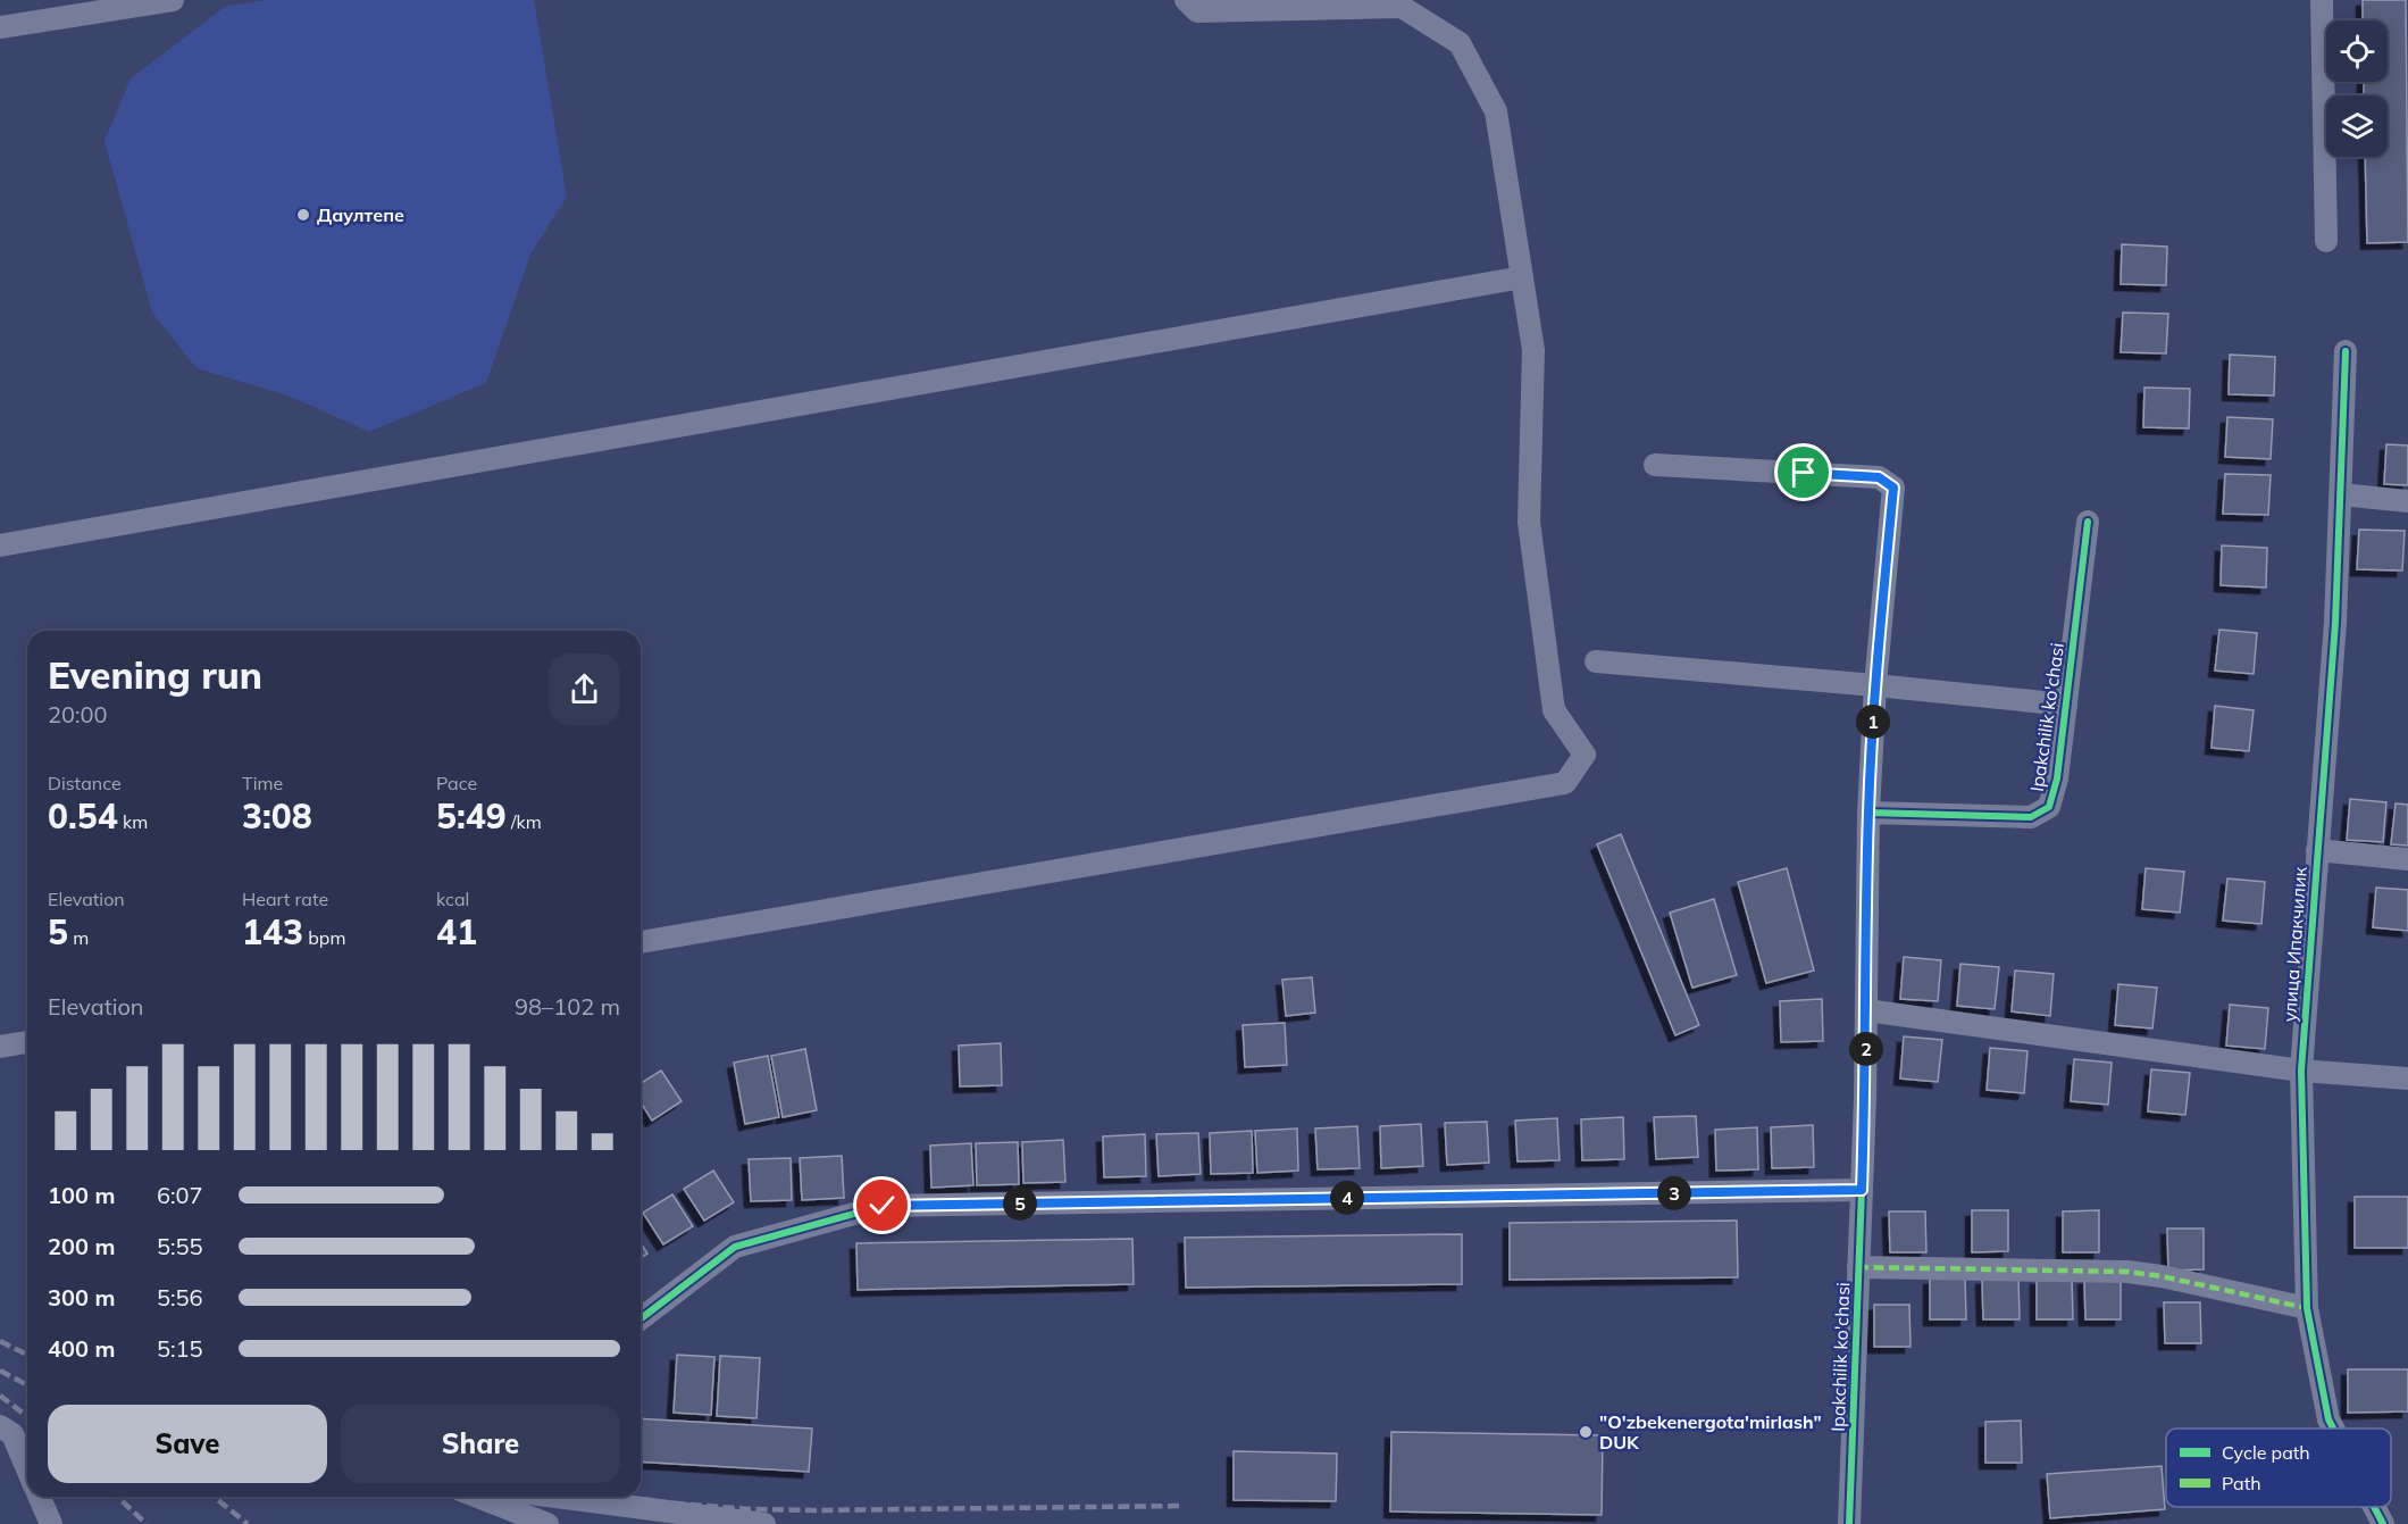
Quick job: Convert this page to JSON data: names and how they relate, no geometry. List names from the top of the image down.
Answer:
{
  "streets": {
    "street": ["Ipakchilik ko'chasi", "улица Ипакчилик"]
  },
  "crossings": [
    ["Ipakchilik ko'chasi", "улица Ипакчилик"]
  ],
  "places": ["Даултепе", "\"O'zbekenergota'mirlash\" DUK"],
  "legend": ["Cycle path", "Path"],
  "page": {
    "heading": ["Evening run", "20:00"],
    "pins": [
      "1",
      "2",
      "3",
      "4",
      "5"
    ],
    "stats": [
      ["Distance", "0.54 km"],
      ["Time", "3:08"],
      ["Pace", "5:49 /km"],
      ["Elevation", "5 m"],
      ["Heart rate", "143 bpm"],
      ["kcal", "41"]
    ],
    "chart": ["Elevation", "98–102 m"],
    "list": [
      {
        "name": "100 m",
        "note": "6:07"
      },
      {
        "name": "200 m",
        "note": "5:55"
      },
      {
        "name": "300 m",
        "note": "5:56"
      },
      {
        "name": "400 m",
        "note": "5:15"
      }
    ],
    "buttons": ["Save", "Share"]
  }
}
